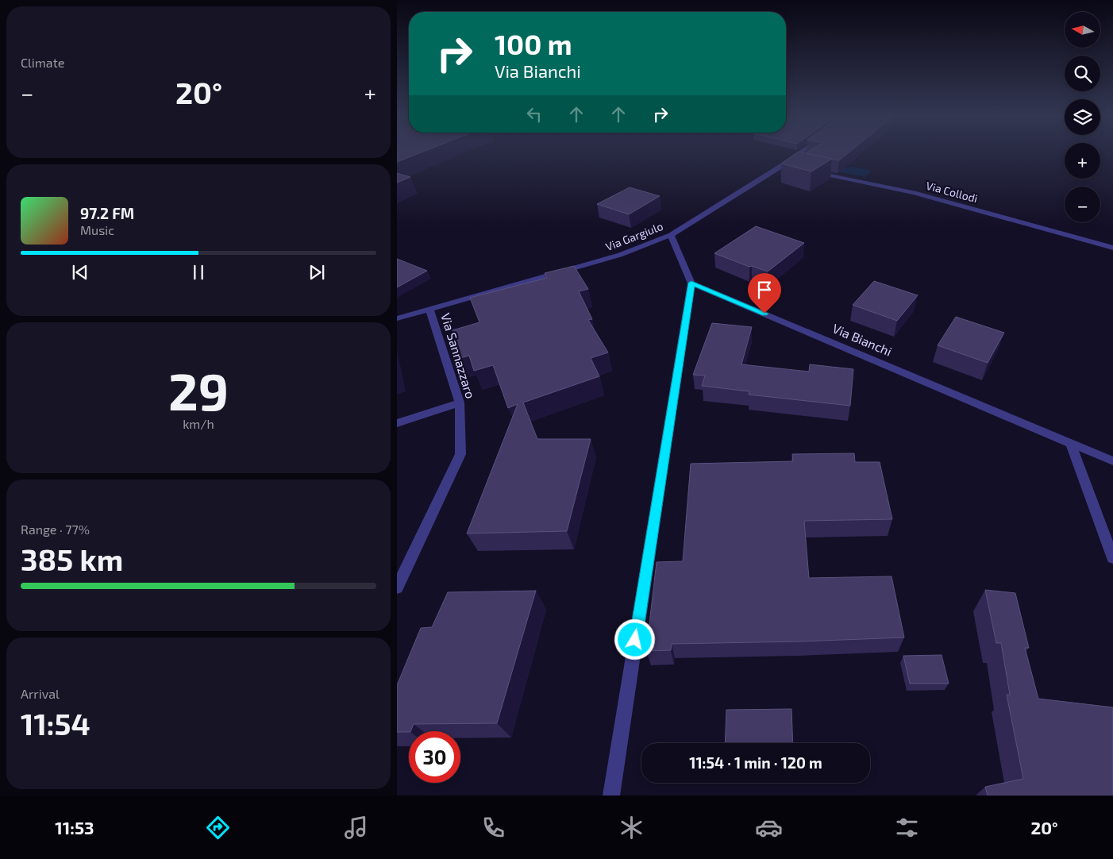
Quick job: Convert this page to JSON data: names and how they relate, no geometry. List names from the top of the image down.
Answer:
{
  "streets": {
    "street": [
      "Via Collodi",
      "Via Gargiulo",
      "Via Bianchi",
      "Via Sannazzaro"
    ]
  },
  "crossings": [
    ["Via Gargiulo", "Via Sannazzaro"]
  ],
  "north": "left",
  "page": {
    "tile": [
      "Climate",
      ["29", "km/h"],
      ["Range · 77%", "385 km"],
      ["Arrival", "11:54"]
    ],
    "map_buttons": ["+", "−"],
    "turn": ["100 m", "Via Bianchi"],
    "heat": ["−", "20°", "+"],
    "song": ["97.2 FM", "Music"],
    "limit": "30",
    "trip": "11:54 · 1 min · 120 m",
    "tabs": ["11:53", "20°"]
  }
}
